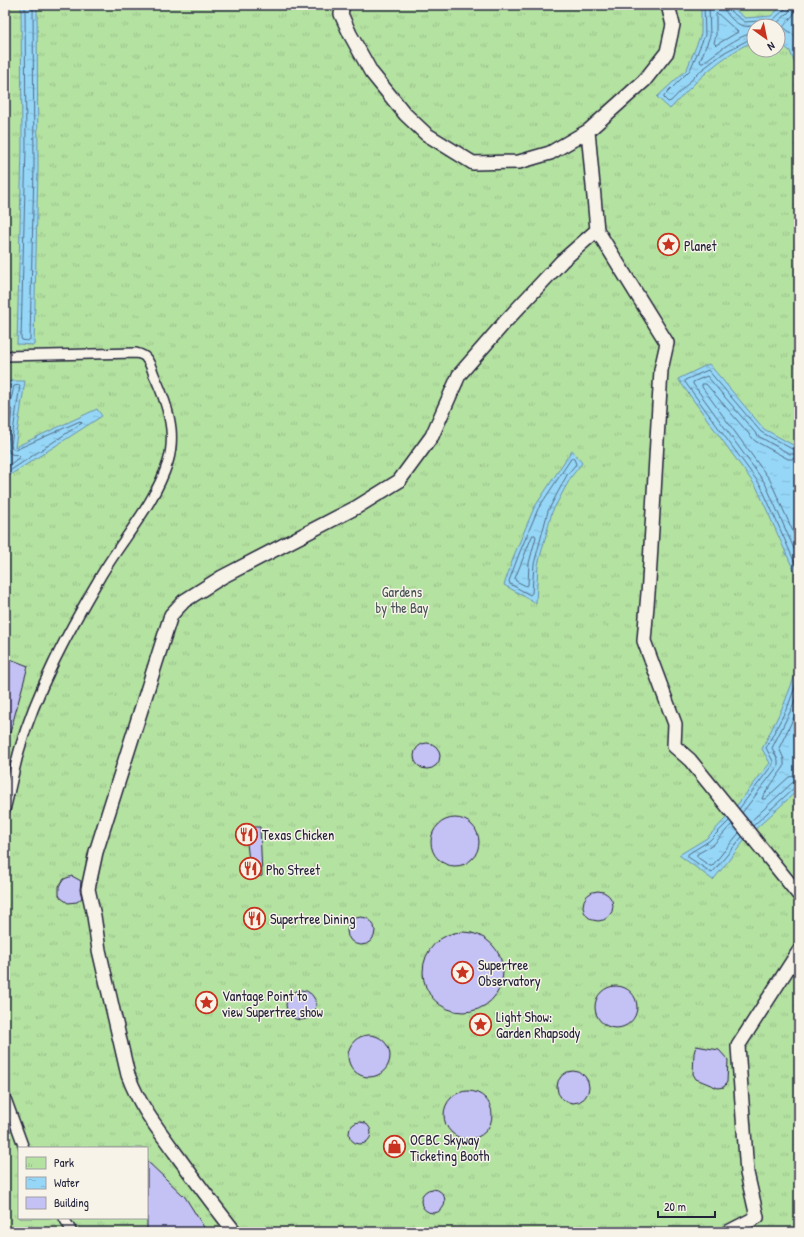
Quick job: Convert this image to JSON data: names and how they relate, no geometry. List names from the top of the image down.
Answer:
{
  "parks": ["Gardens by the Bay"],
  "places": {
    "place": [
      "Planet",
      "Supertree Observatory",
      "Vantage Point to view Supertree show",
      "Light Show: Garden Rhapsody"
    ],
    "restaurant": ["Texas Chicken", "Pho Street", "Supertree Dining"],
    "shop": ["OCBC Skyway Ticketing Booth"]
  },
  "legend": ["Park", "Water", "Building"],
  "scale_bar": "20 m",
  "north": "bottom right"
}
